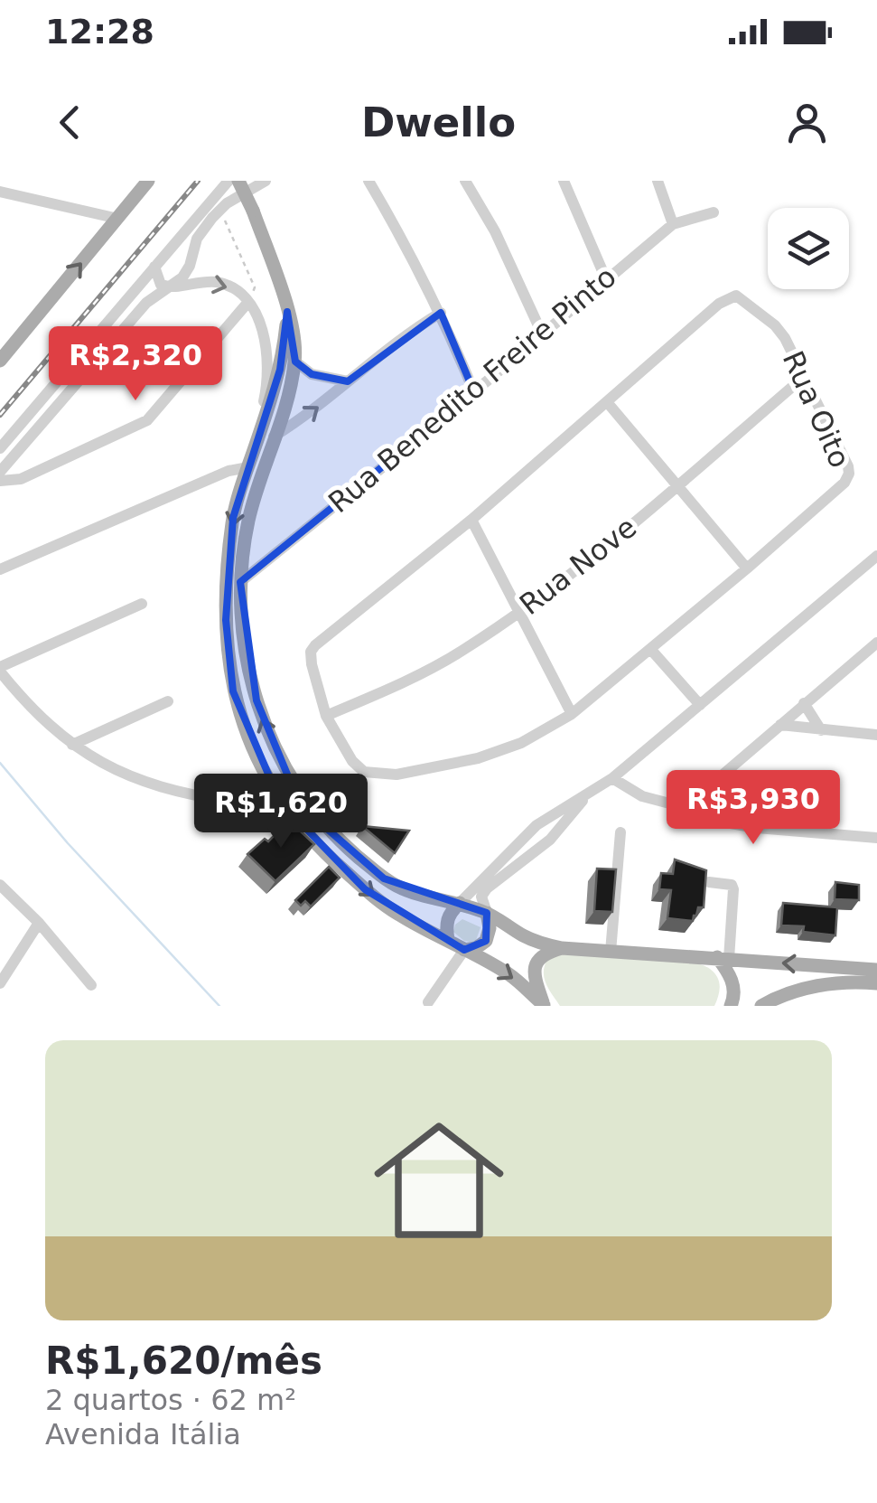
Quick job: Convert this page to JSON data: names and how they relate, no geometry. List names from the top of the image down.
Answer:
{
  "streets": {
    "street": ["Rua Benedito Freire Pinto", "Rua Oito", "Rua Nove"]
  },
  "crossings": [
    ["Rua Oito", "Rua Nove"]
  ],
  "page": {
    "status": "12:28",
    "header": "Dwello",
    "price": ["R$2,320", "R$3,930", "R$1,620"],
    "list": [
      {
        "name": "R$1,620/mês",
        "note": "2 quartos · 62 m² · Avenida Itália"
      }
    ]
  }
}
